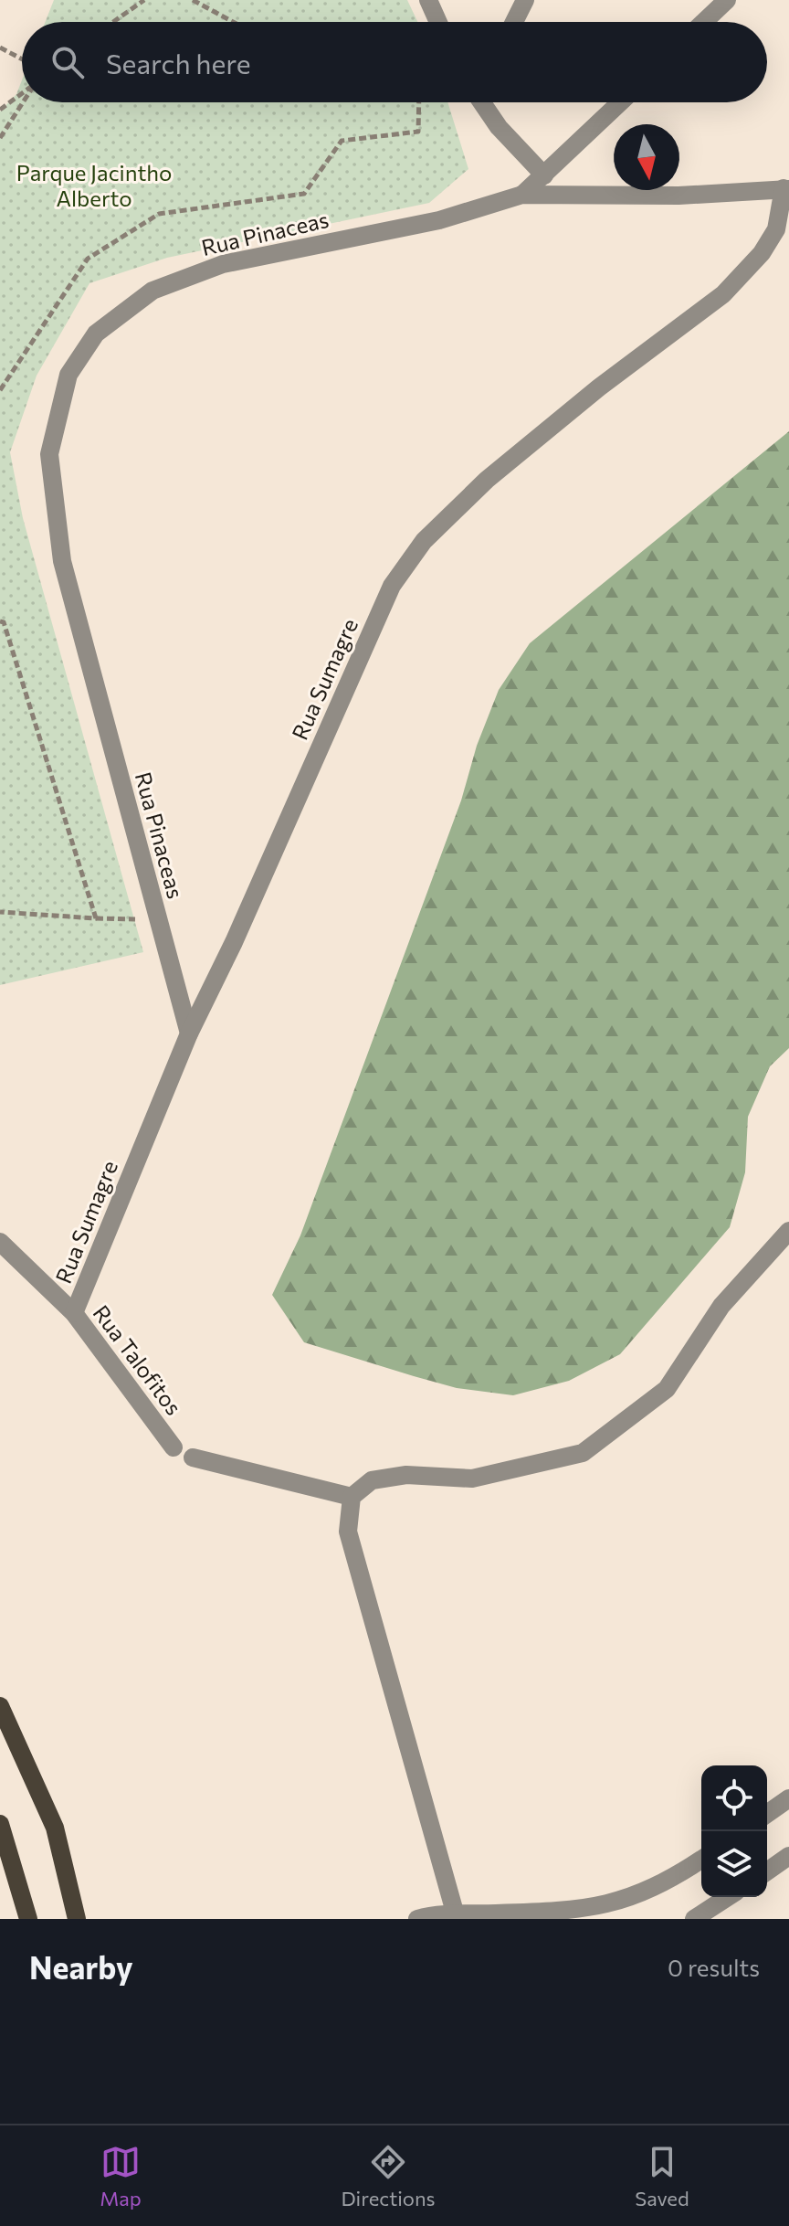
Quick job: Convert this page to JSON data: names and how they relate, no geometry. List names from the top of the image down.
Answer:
{
  "streets": {
    "street": ["Rua Pinaceas", "Rua Sumagre", "Rua Talofitos"]
  },
  "crossings": [
    ["Rua Pinaceas", "Rua Sumagre"],
    ["Rua Sumagre", "Rua Talofitos"]
  ],
  "parks": ["Parque Jacintho Alberto"],
  "north": "bottom",
  "page": {
    "search": "Search here",
    "heading": ["Nearby", "0 results"],
    "nav": ["Map", "Directions", "Saved"]
  }
}
